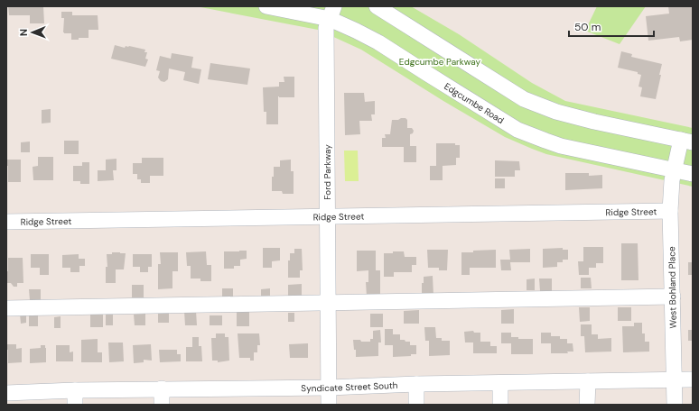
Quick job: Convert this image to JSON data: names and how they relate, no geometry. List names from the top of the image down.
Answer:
{
  "streets": {
    "street": [
      "Edgcumbe Road",
      "Ford Parkway",
      "Ridge Street",
      "West Bohland Place",
      "Syndicate Street South"
    ]
  },
  "crossings": [
    ["Edgcumbe Road", "Ford Parkway"],
    ["Edgcumbe Road", "West Bohland Place"],
    ["Ford Parkway", "Ridge Street"],
    ["Ford Parkway", "Syndicate Street South"],
    ["Ridge Street", "West Bohland Place"],
    ["West Bohland Place", "Syndicate Street South"]
  ],
  "parks": ["Edgcumbe Parkway"],
  "scale_bar": "50 m",
  "north": "left"
}
